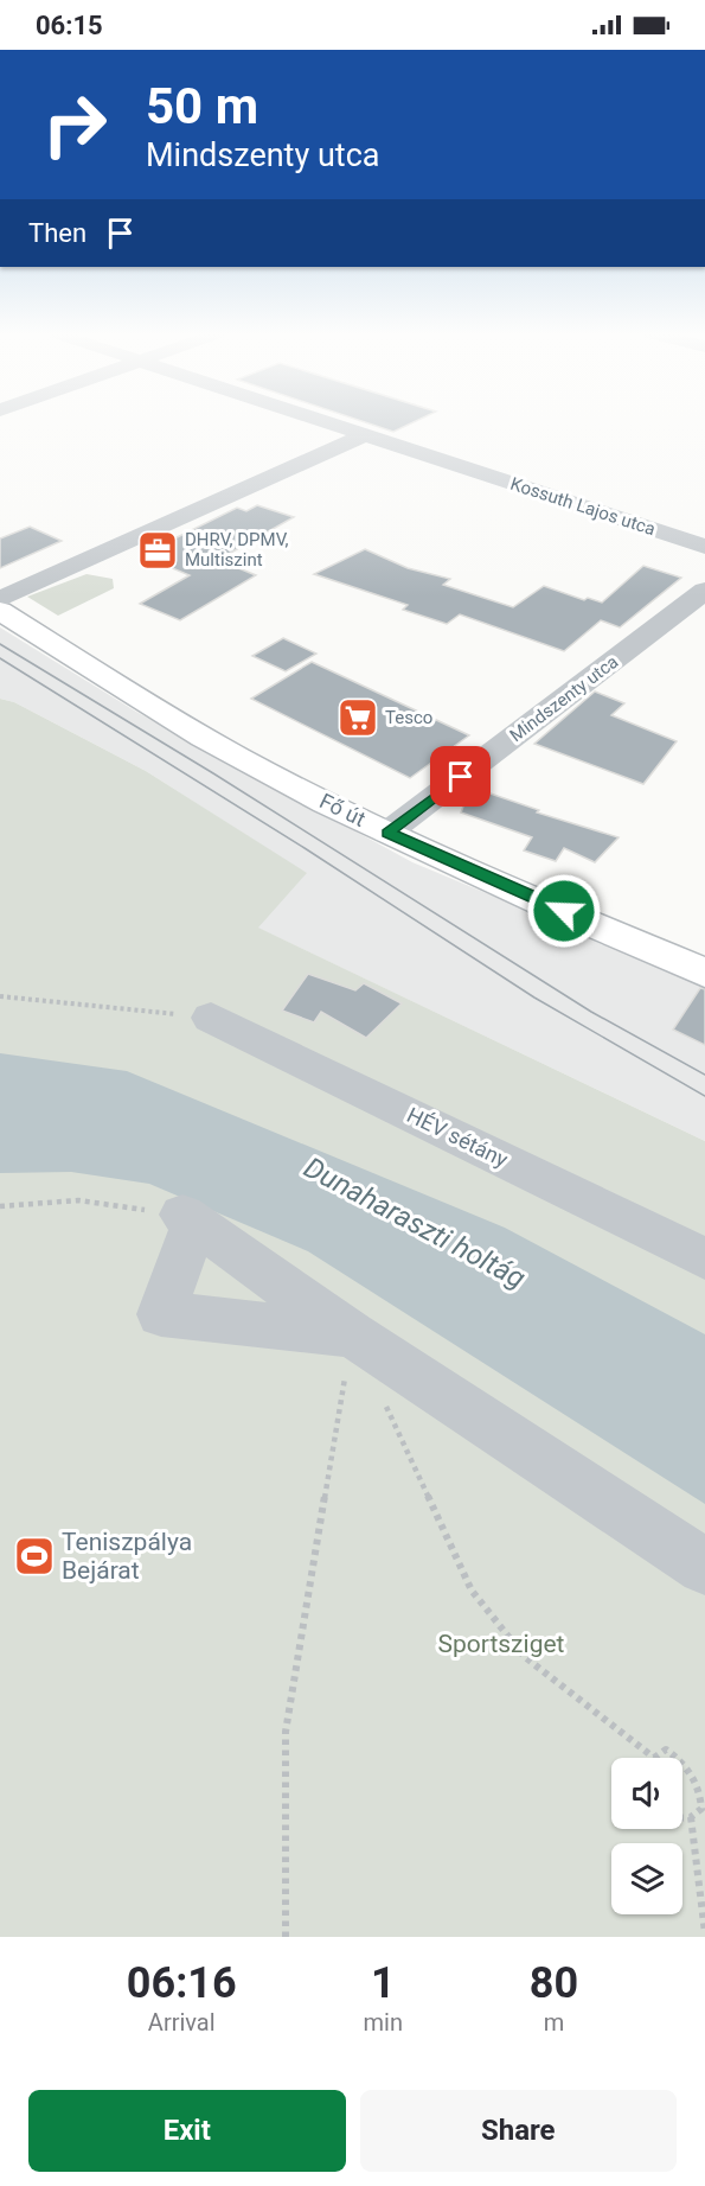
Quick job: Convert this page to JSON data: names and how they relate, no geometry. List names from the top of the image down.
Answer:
{
  "streets": {
    "main road": ["Fő út"],
    "street": ["Kossuth Lajos utca", "Mindszenty utca", "HÉV sétány"]
  },
  "crossings": [
    ["Mindszenty utca", "Fő út"]
  ],
  "water": ["Dunaharaszti holtág"],
  "parks": ["Sportsziget"],
  "places": {
    "office": ["DHRV, DPMV, Multiszint"],
    "supermarket": ["Tesco"],
    "sports": ["Teniszpálya Bejárat"]
  },
  "page": {
    "status": "06:15",
    "turn": ["50 m", "Mindszenty utca"],
    "then": "Then",
    "eta": [
      "06:16",
      "Arrival",
      "1",
      "min",
      "80",
      "m"
    ],
    "buttons": ["Exit", "Share"]
  }
}
